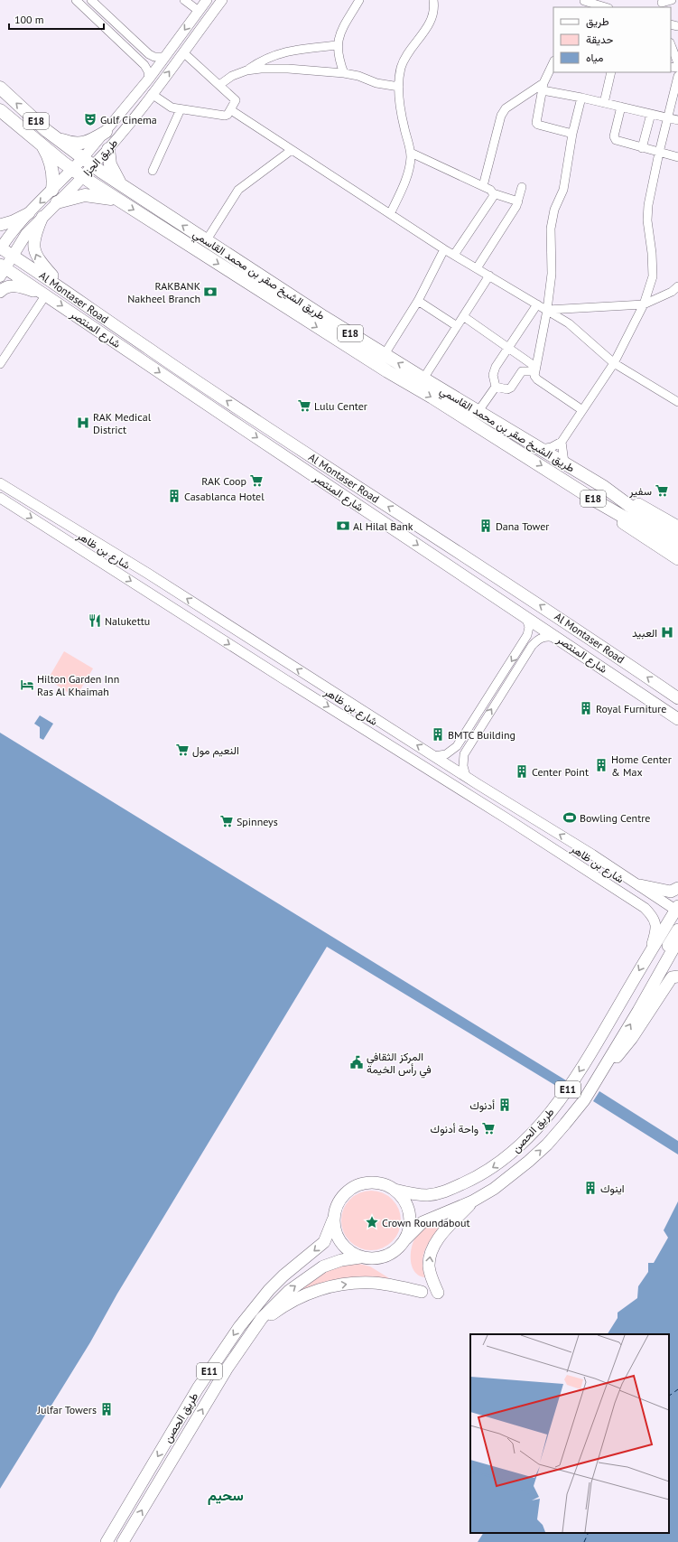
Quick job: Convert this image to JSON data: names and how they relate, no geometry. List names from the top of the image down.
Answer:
{
  "streets": {
    "highway": ["E18", "طريق الشيخ صقر بن محمد القاسمي"],
    "main road": [
      "طريق الجزا",
      "Al Montaser Road",
      "شارع المنتصر",
      "E11",
      "طريق الحصن"
    ],
    "street": ["شارع بن ظاهر"]
  },
  "crossings": [
    ["طريق الجزا", "طريق الشيخ صقر بن محمد القاسمي"],
    ["طريق الجزا", "Al Montaser Road"],
    ["طريق الجزا", "شارع المنتصر"],
    ["شارع بن ظاهر", "طريق الحصن"]
  ],
  "one_way": ["Al Montaser Road", "شارع المنتصر"],
  "districts": ["سحيم"],
  "places": {
    "theatre": ["Gulf Cinema"],
    "bank": ["RAKBANK Nakheel Branch", "Al Hilal Bank"],
    "supermarket": [
      "Lulu Center",
      "RAK Coop",
      "سفير",
      "النعيم مول",
      "Spinneys",
      "واحة أدنوك"
    ],
    "hospital": ["RAK Medical District", "العبيد"],
    "building": [
      "Casablanca Hotel",
      "Dana Tower",
      "Royal Furniture",
      "BMTC Building",
      "Home Center & Max",
      "Center Point",
      "أدنوك",
      "اينوك",
      "Julfar Towers"
    ],
    "restaurant": ["Nalukettu"],
    "hotel": ["Hilton Garden Inn Ras Al Khaimah"],
    "sports": ["Bowling Centre"],
    "public building": ["المركز الثقافي في رأس الخيمة"],
    "place": ["Crown Roundabout"]
  },
  "legend": ["طريق", "حديقة", "مياه"],
  "scale_bar": "100 m"
}
